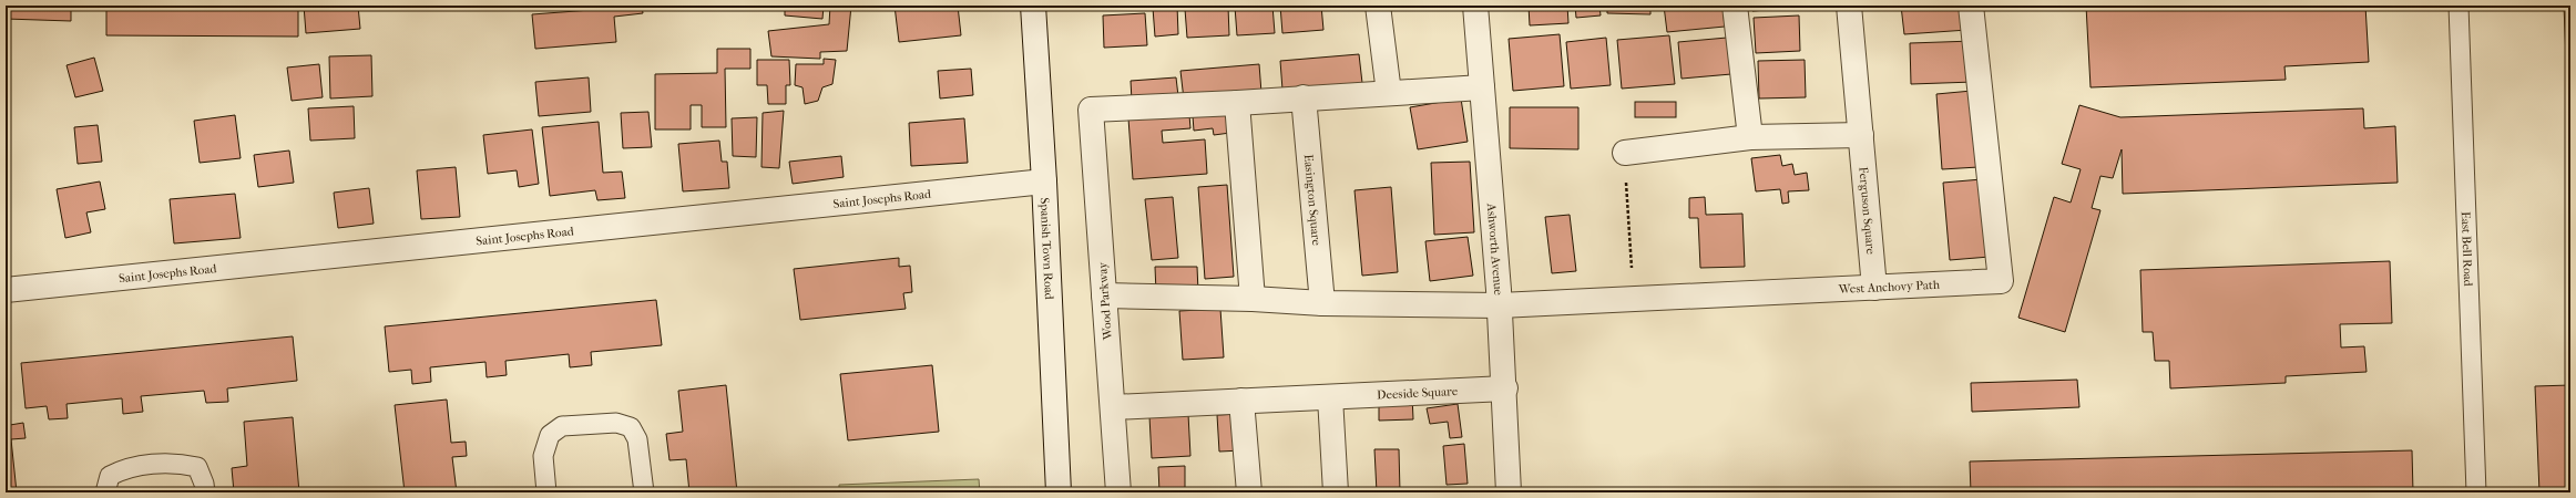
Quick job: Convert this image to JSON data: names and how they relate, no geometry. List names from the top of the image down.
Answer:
{
  "streets": {
    "street": [
      "Saint Josephs Road",
      "Easington Square",
      "Ferguson Square",
      "Spanish Town Road",
      "Ashworth Avenue",
      "West Anchovy Path",
      "Wood Parkway",
      "Deeside Square"
    ],
    "lane": ["East Bell Road"]
  },
  "crossings": [
    ["Saint Josephs Road", "Spanish Town Road"],
    ["Ferguson Square", "West Anchovy Path"],
    ["Ashworth Avenue", "West Anchovy Path"],
    ["Ashworth Avenue", "Deeside Square"],
    ["Wood Parkway", "Deeside Square"]
  ]
}
